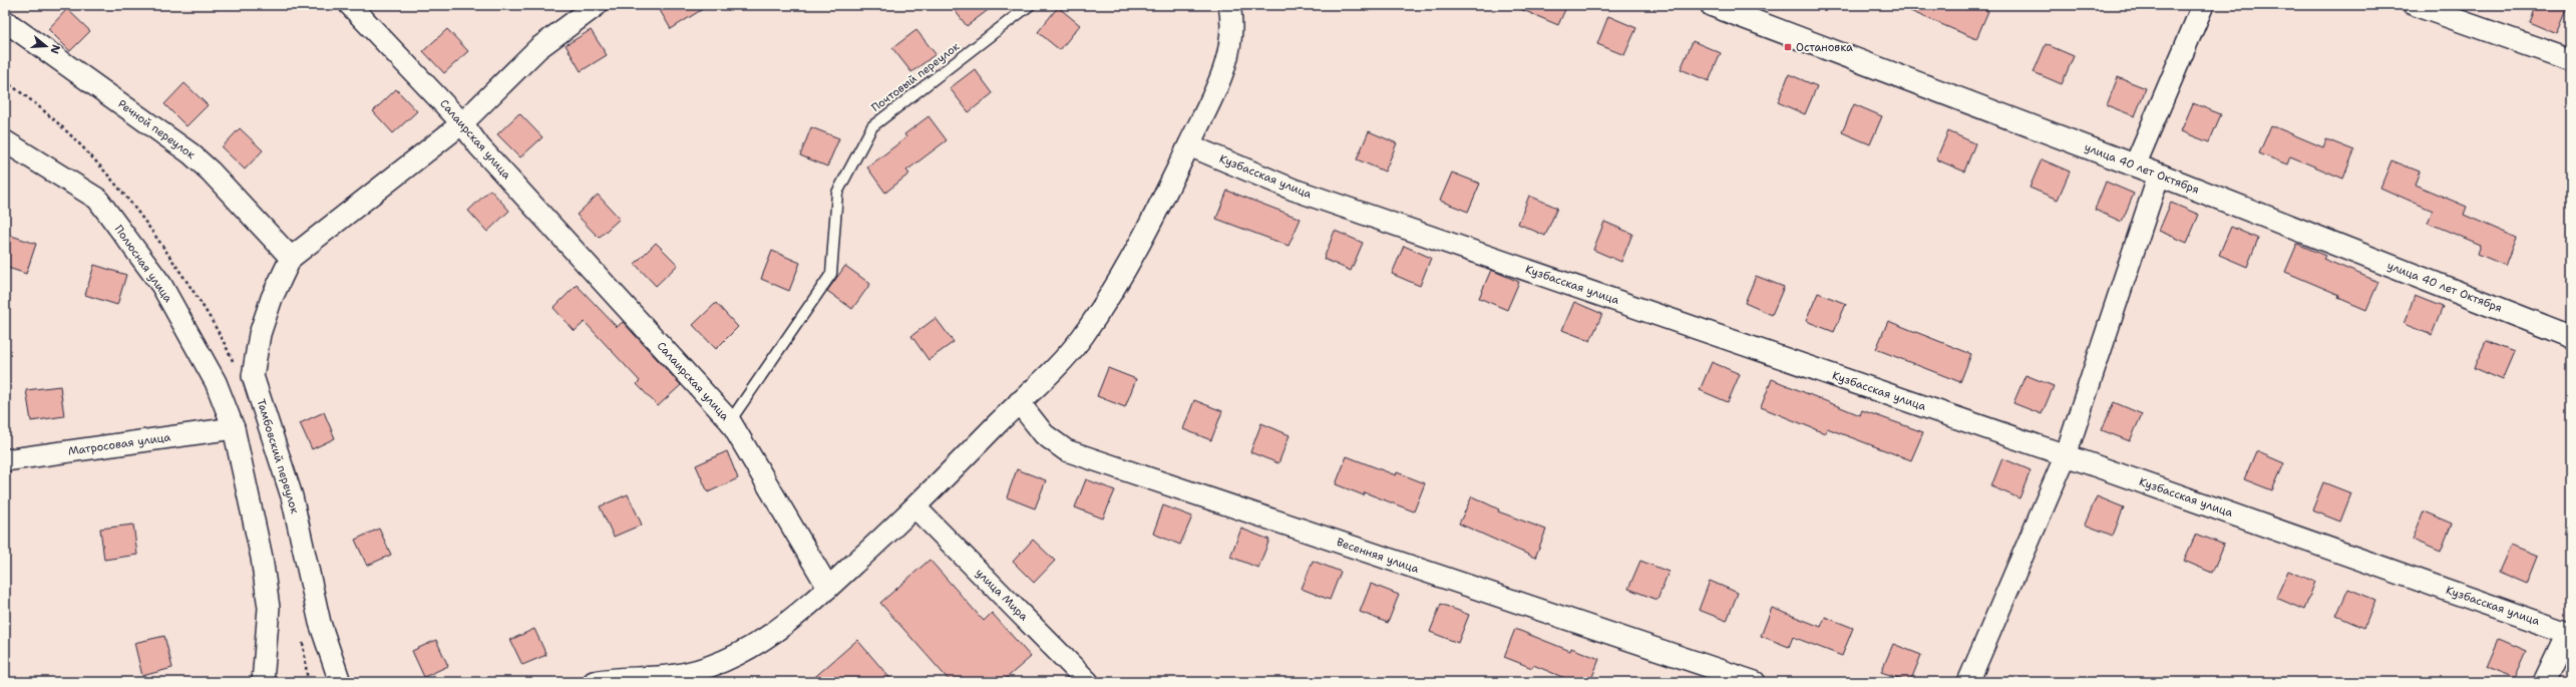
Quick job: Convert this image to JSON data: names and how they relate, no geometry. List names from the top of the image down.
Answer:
{
  "streets": {
    "street": [
      "Речной переулок",
      "Салаирская улица",
      "улица 40 лет Октября",
      "Кузбасская улица",
      "Полюсная улица",
      "Матросовая улица",
      "Тамбовский переулок",
      "Весенняя улица",
      "улица Мира"
    ],
    "lane": ["Почтовый переулок"]
  },
  "crossings": [
    ["Почтовый переулок", "Салаирская улица"],
    ["Речной переулок", "Тамбовский переулок"],
    ["Полюсная улица", "Матросовая улица"]
  ],
  "places": {
    "transit": ["Остановка"]
  },
  "north": "right"
}
